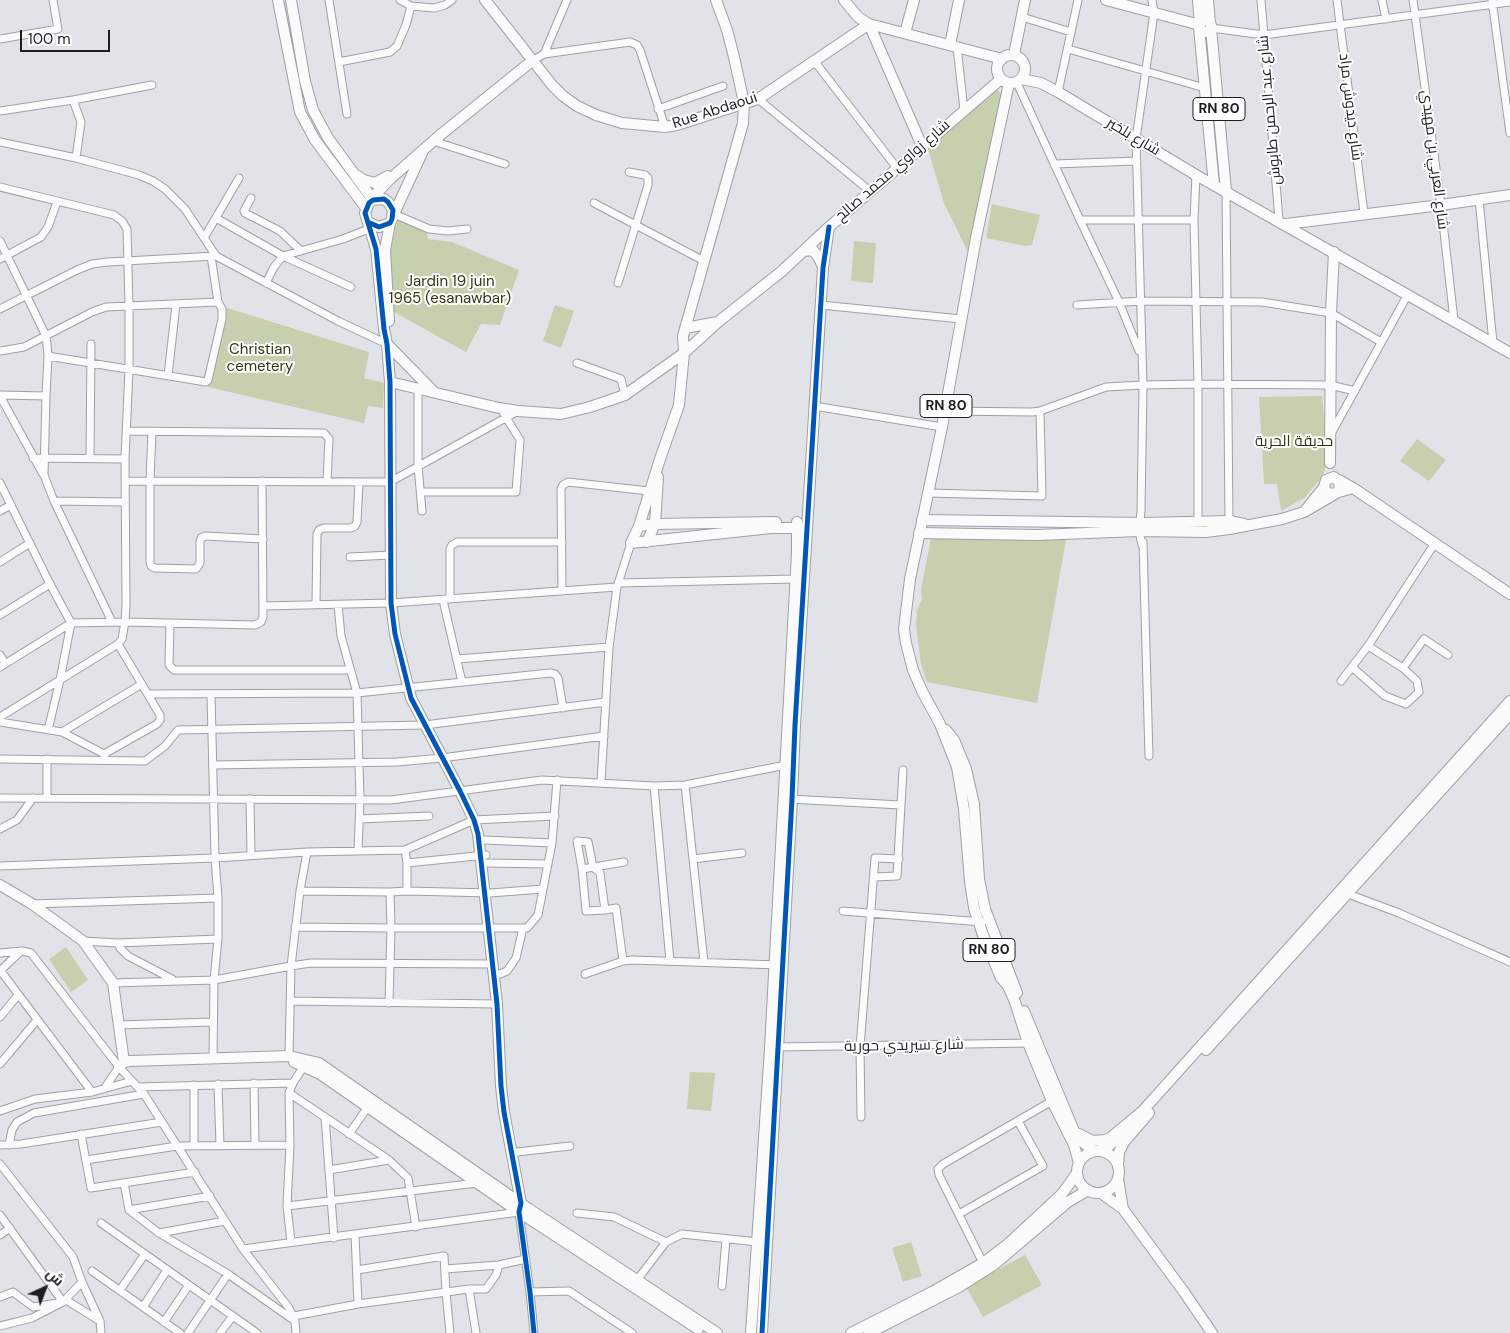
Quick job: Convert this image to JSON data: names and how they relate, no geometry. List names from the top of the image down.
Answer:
{
  "streets": {
    "street": [
      "شارع ديدوش مراد",
      "RN 80",
      "شارع عبد الرحمن طابوش",
      "Rue Abdaoui",
      "شارع بلخير",
      "شارع العربي بن مهيدي",
      "شارع زواوي محمد صالح",
      "شارع سيريدي حورية"
    ]
  },
  "crossings": [
    ["RN 80", "شارع بلخير"],
    ["RN 80", "شارع زواوي محمد صالح"],
    ["RN 80", "شارع سيريدي حورية"],
    ["شارع عبد الرحمن طابوش", "شارع بلخير"],
    ["شارع بلخير", "شارع العربي بن مهيدي"],
    ["شارع بلخير", "شارع زواوي محمد صالح"]
  ],
  "parks": ["Jardin 19 juin 1965 (esanawbar)", "Christian cemetery", "حديقة الحرية"],
  "scale_bar": "100 m",
  "north": "top right"
}
